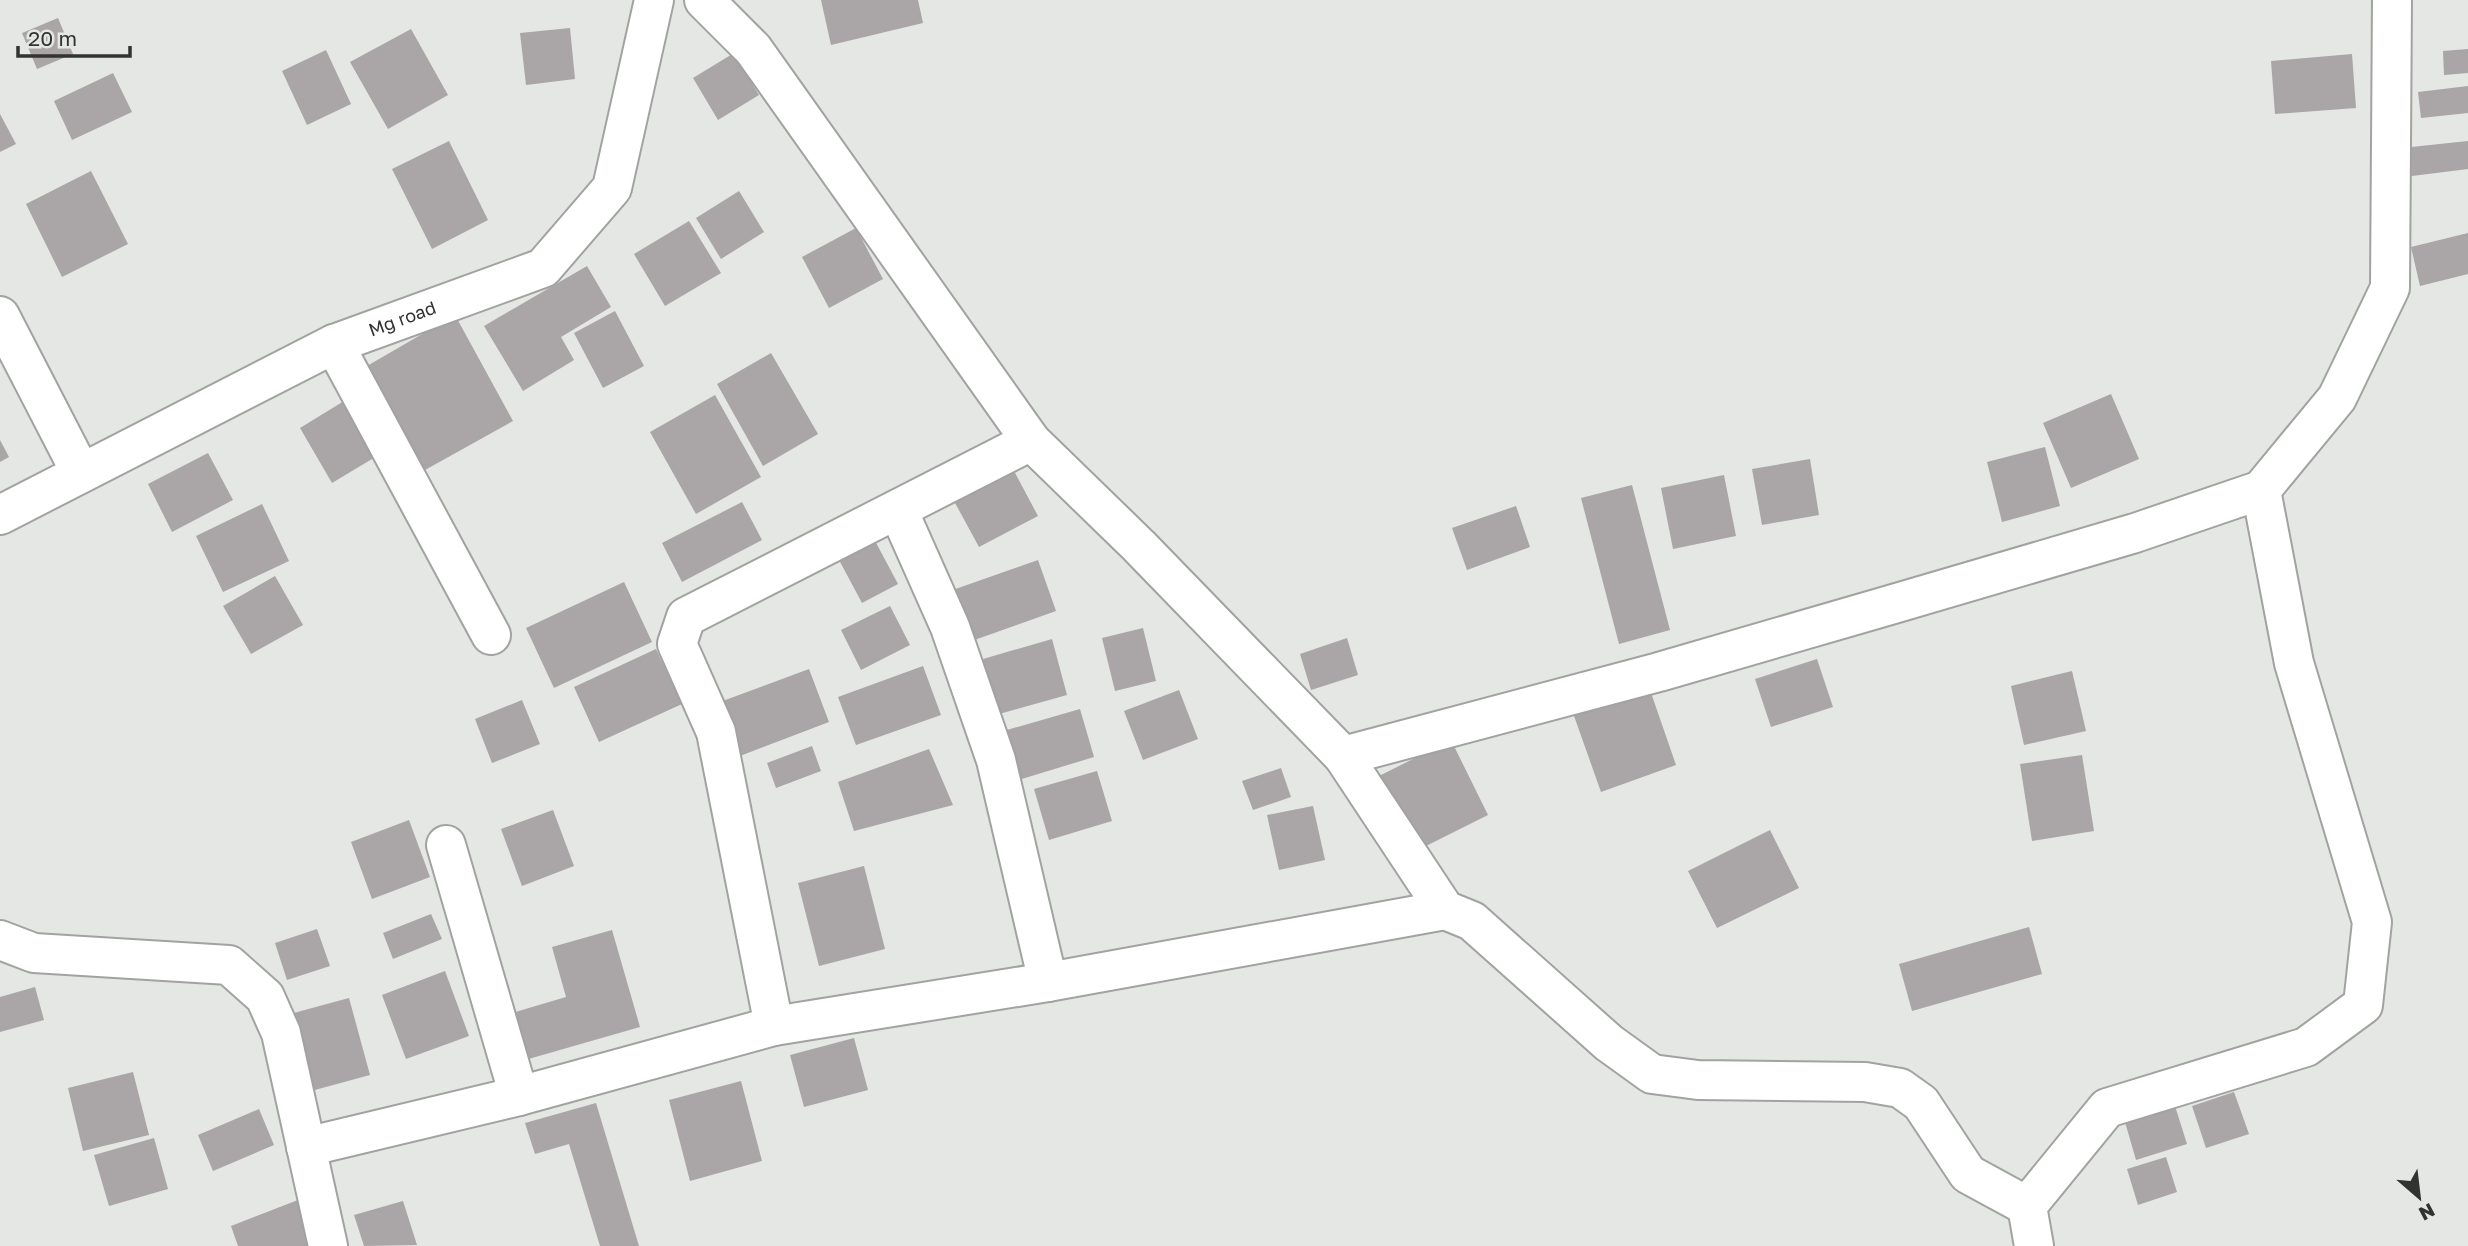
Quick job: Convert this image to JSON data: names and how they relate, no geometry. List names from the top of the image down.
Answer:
{
  "streets": {
    "street": ["Mg road"]
  },
  "scale_bar": "20 m",
  "north": "bottom right"
}
